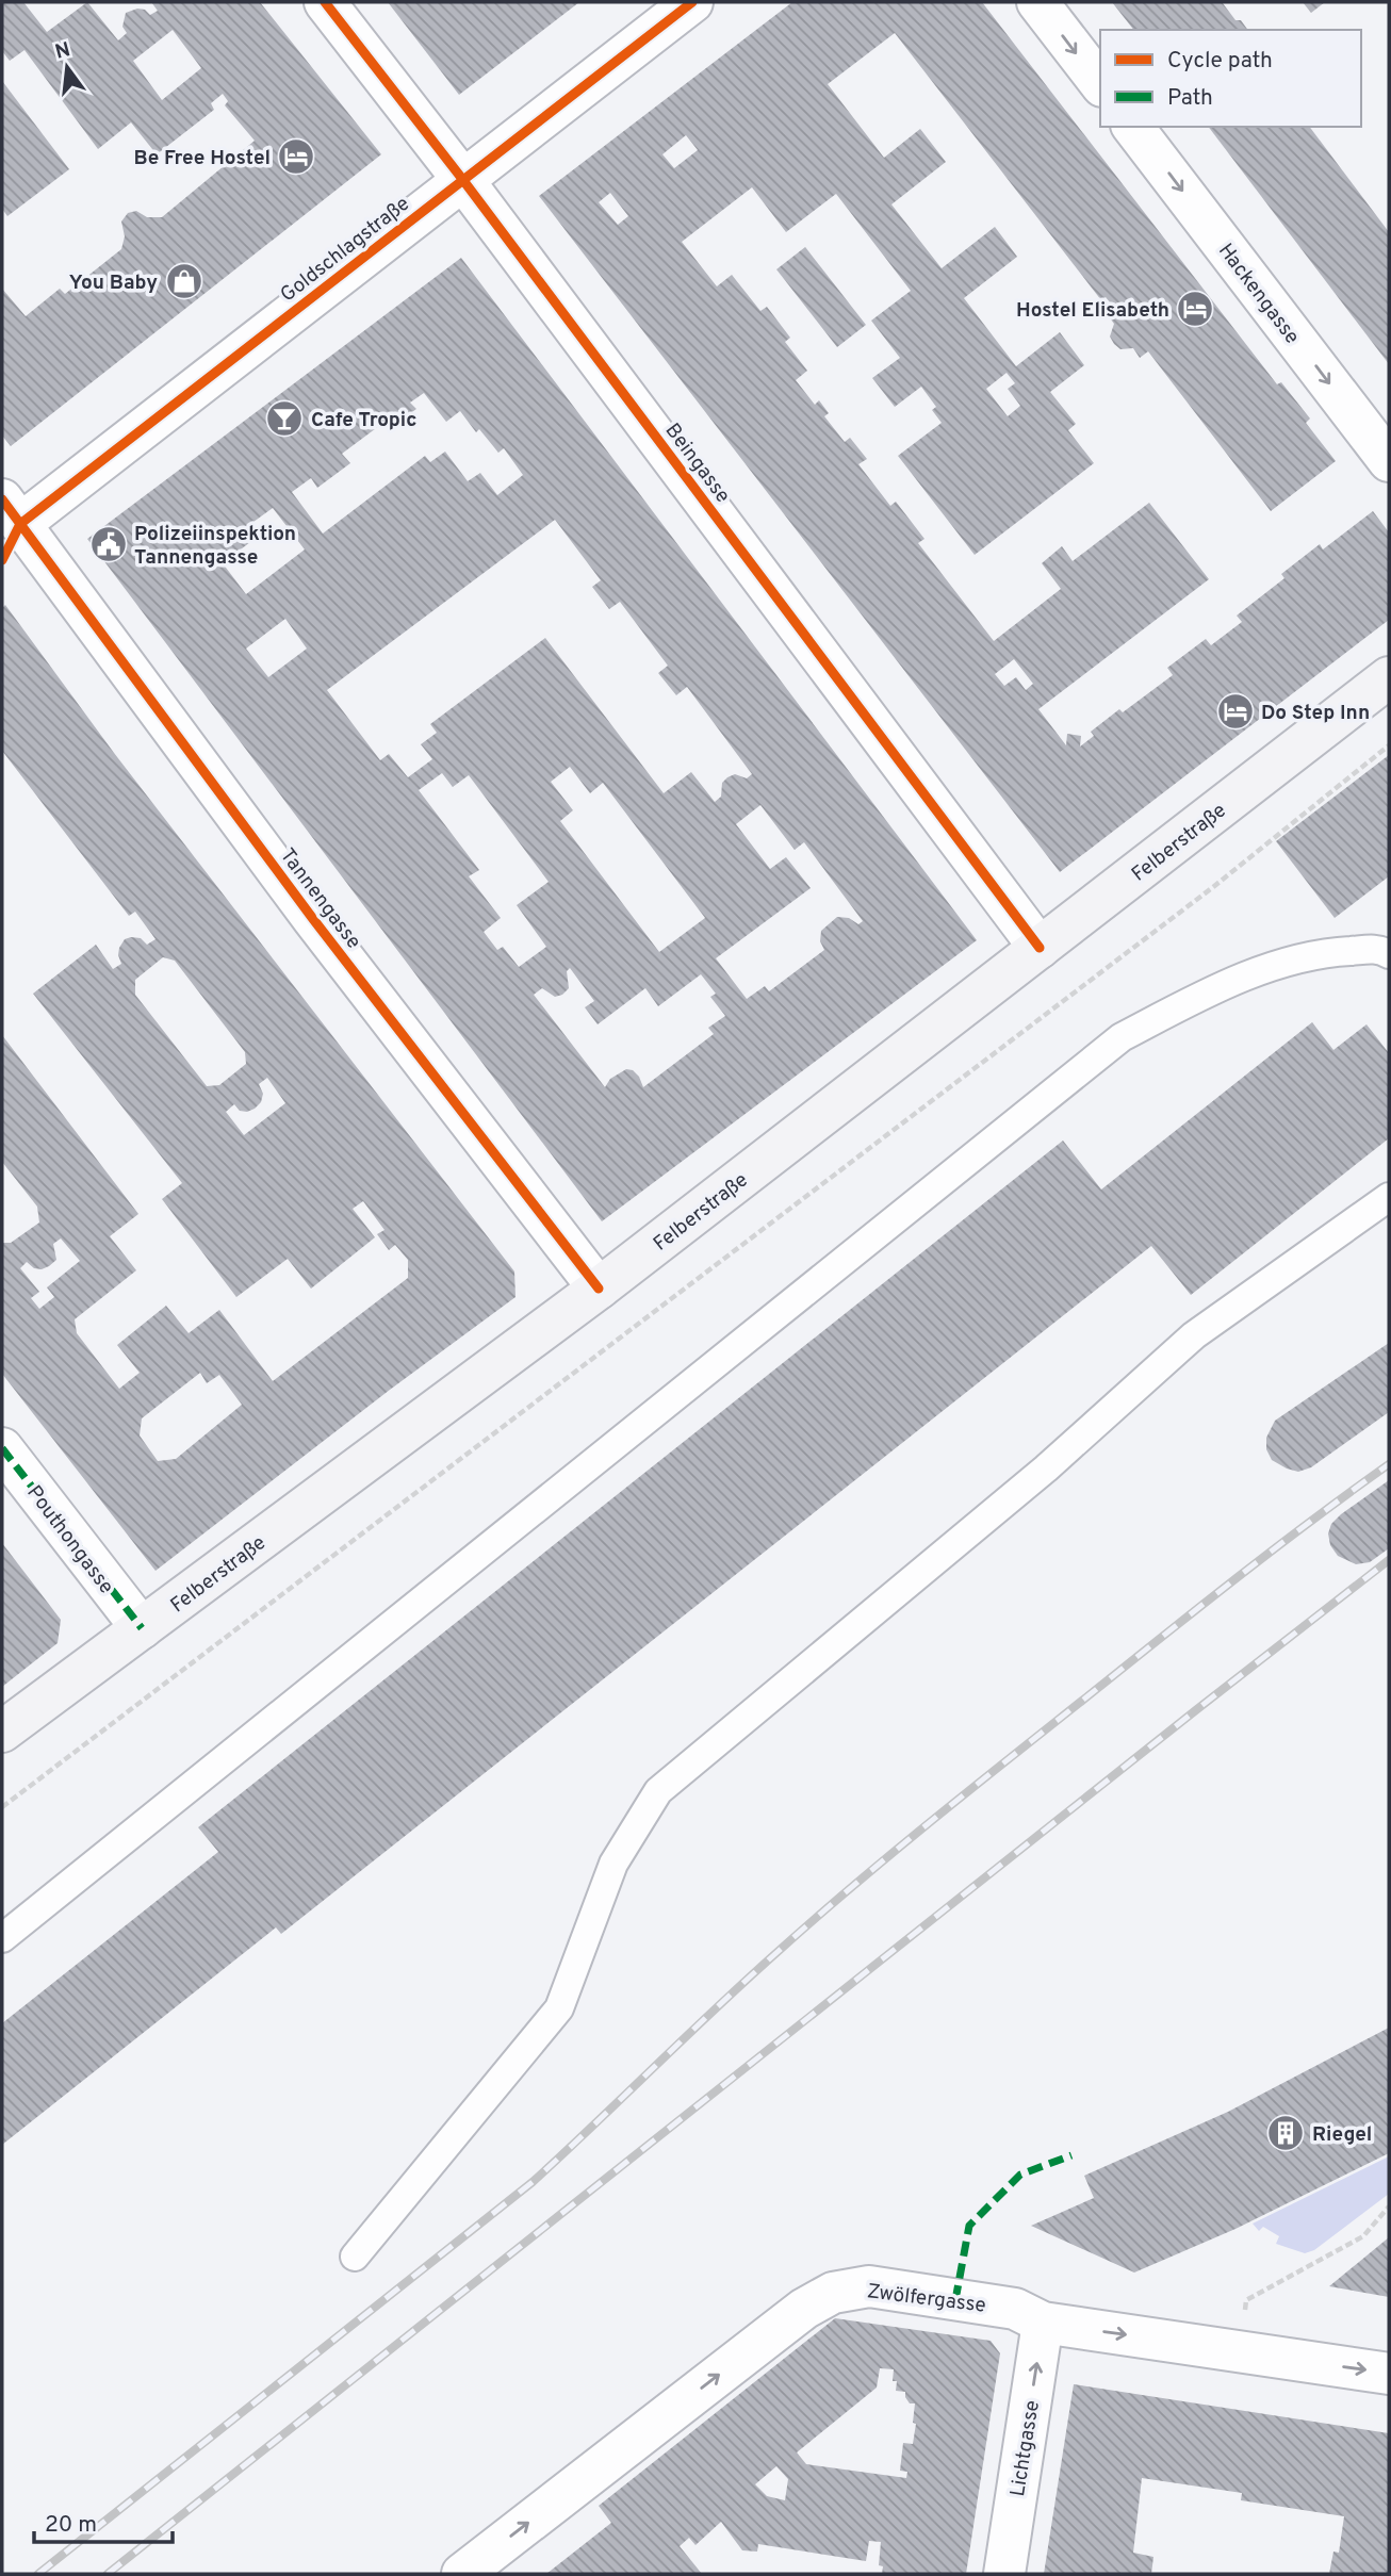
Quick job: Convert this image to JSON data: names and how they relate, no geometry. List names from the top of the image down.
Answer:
{
  "streets": {
    "main road": ["Felberstraße"],
    "street": [
      "Goldschlagstraße",
      "Hackengasse",
      "Beingasse",
      "Tannengasse",
      "Pouthongasse",
      "Zwölfergasse",
      "Lichtgasse"
    ]
  },
  "crossings": [
    ["Goldschlagstraße", "Beingasse"],
    ["Goldschlagstraße", "Tannengasse"],
    ["Beingasse", "Felberstraße"],
    ["Felberstraße", "Tannengasse"],
    ["Felberstraße", "Pouthongasse"],
    ["Zwölfergasse", "Lichtgasse"]
  ],
  "one_way": ["Hackengasse", "Zwölfergasse", "Lichtgasse"],
  "places": {
    "hotel": ["Be Free Hostel", "Hostel Elisabeth", "Do Step Inn"],
    "shop": ["You Baby"],
    "bar": ["Cafe Tropic"],
    "public building": ["Polizeiinspektion Tannengasse"],
    "building": ["Riegel"]
  },
  "legend": ["Cycle path", "Path"],
  "scale_bar": "20 m",
  "north": "top"
}
